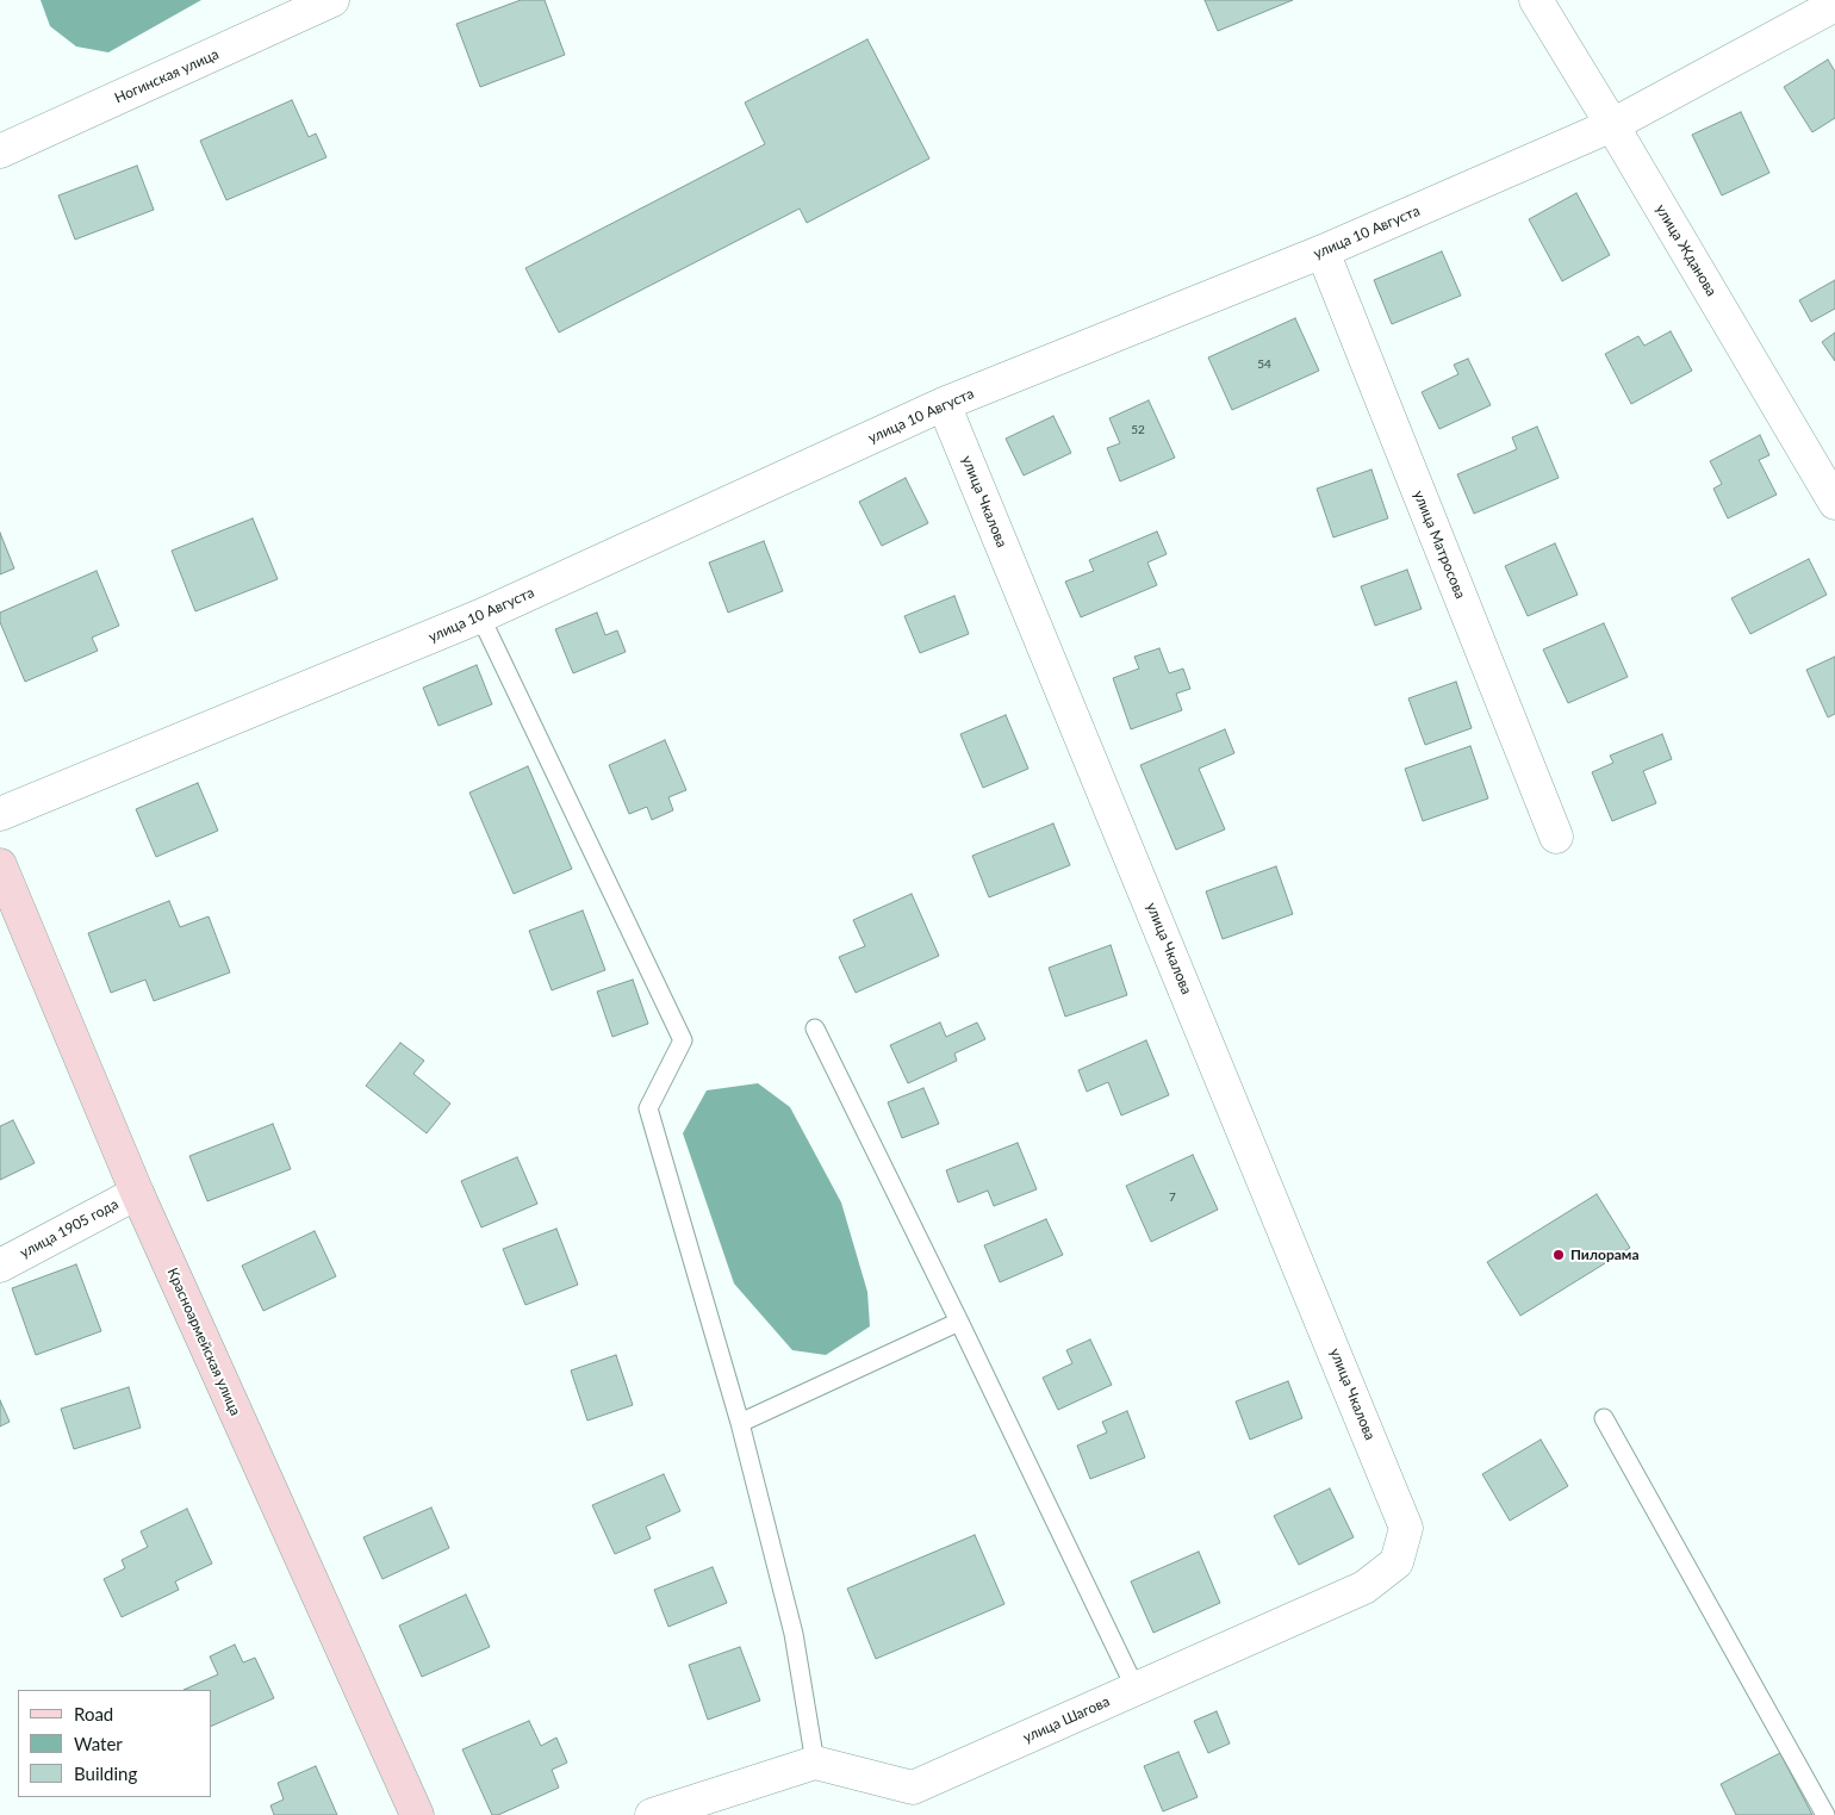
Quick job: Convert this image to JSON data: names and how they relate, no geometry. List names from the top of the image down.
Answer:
{
  "streets": {
    "main road": ["Красноармейская улица"],
    "street": [
      "Ногинская улица",
      "улица 10 Августа",
      "улица Жданова",
      "улица Чкалова",
      "улица Матросова",
      "улица 1905 года",
      "улица Шагова"
    ]
  },
  "crossings": [
    ["улица 10 Августа", "улица Жданова"],
    ["улица 10 Августа", "улица Чкалова"],
    ["улица 10 Августа", "улица Матросова"],
    ["улица Чкалова", "улица Шагова"],
    ["улица 1905 года", "Красноармейская улица"]
  ],
  "places": ["Пилорама"],
  "house_numbers": ["54", "52", "7"],
  "legend": ["Road", "Water", "Building"]
}
